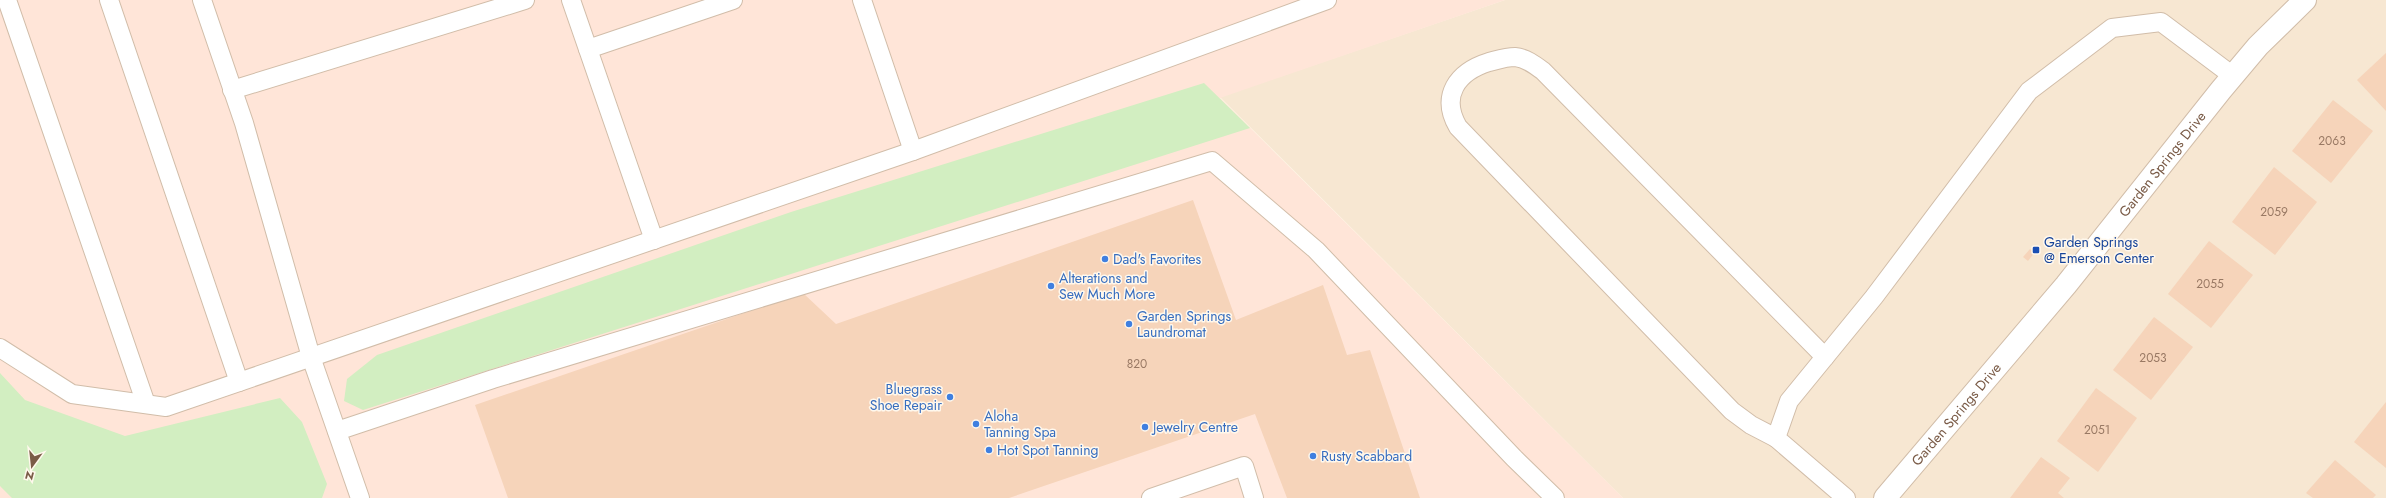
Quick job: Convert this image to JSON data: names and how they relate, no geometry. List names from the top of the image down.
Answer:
{
  "streets": {
    "street": ["Garden Springs Drive"]
  },
  "places": {
    "transit": ["Garden Springs @ Emerson Center"],
    "other": [
      "Dad's Favorites",
      "Alterations and Sew Much More",
      "Garden Springs Laundromat",
      "Bluegrass Shoe Repair",
      "Aloha Tanning Spa",
      "Jewelry Centre",
      "Hot Spot Tanning",
      "Rusty Scabbard"
    ]
  },
  "house_numbers": [
    "2063",
    "2059",
    "2055",
    "2053",
    "820",
    "2051"
  ],
  "north": "bottom"
}
